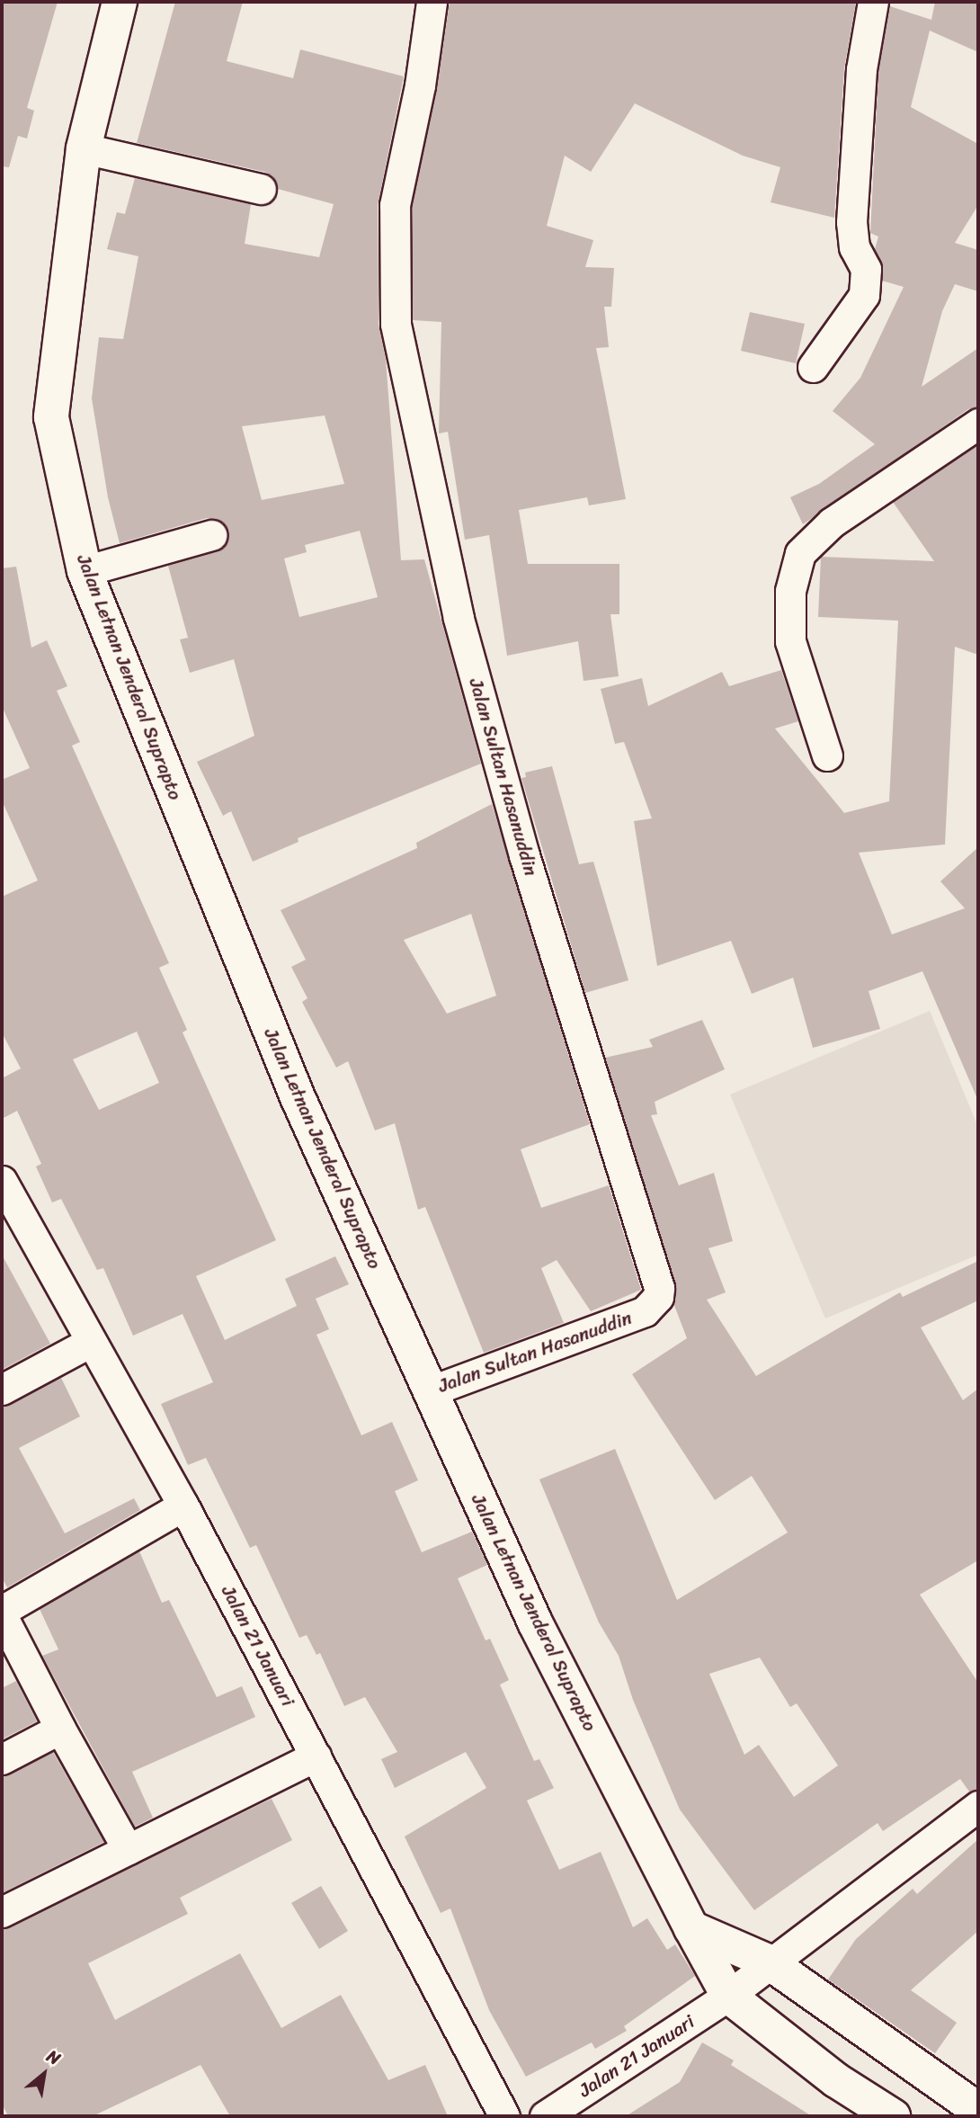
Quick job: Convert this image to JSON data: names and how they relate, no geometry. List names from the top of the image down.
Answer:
{
  "streets": {
    "main road": ["Jalan Letnan Jenderal Suprapto"],
    "street": ["Jalan Sultan Hasanuddin", "Jalan 21 Januari"]
  },
  "crossings": [
    ["Jalan Letnan Jenderal Suprapto", "Jalan Sultan Hasanuddin"],
    ["Jalan Letnan Jenderal Suprapto", "Jalan 21 Januari"]
  ],
  "north": "top right"
}
